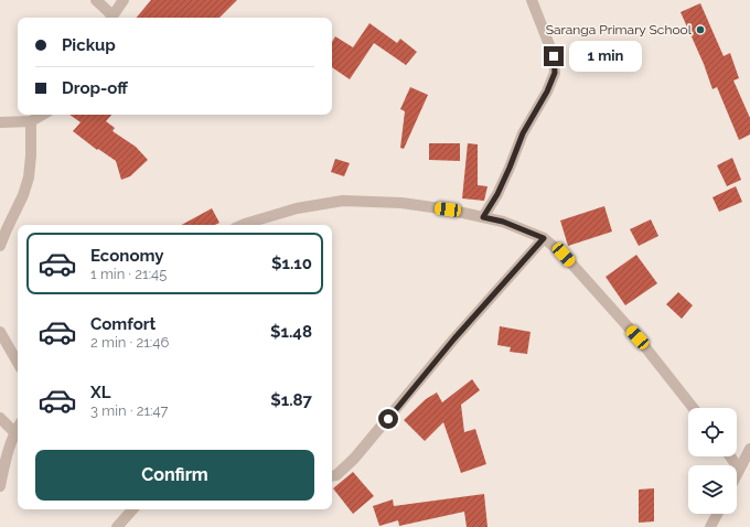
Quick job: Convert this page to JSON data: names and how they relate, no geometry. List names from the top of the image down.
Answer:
{
  "places": ["Saranga Primary School"],
  "page": {
    "banner": ["Pickup", "Drop-off"],
    "bubble": "1 min",
    "list": [
      {
        "name": "Economy",
        "note": "1 min · 21:45",
        "value": "$1.10"
      },
      {
        "name": "Comfort",
        "note": "2 min · 21:46",
        "value": "$1.48"
      },
      {
        "name": "XL",
        "note": "3 min · 21:47",
        "value": "$1.87"
      }
    ],
    "buttons": "Confirm"
  }
}
